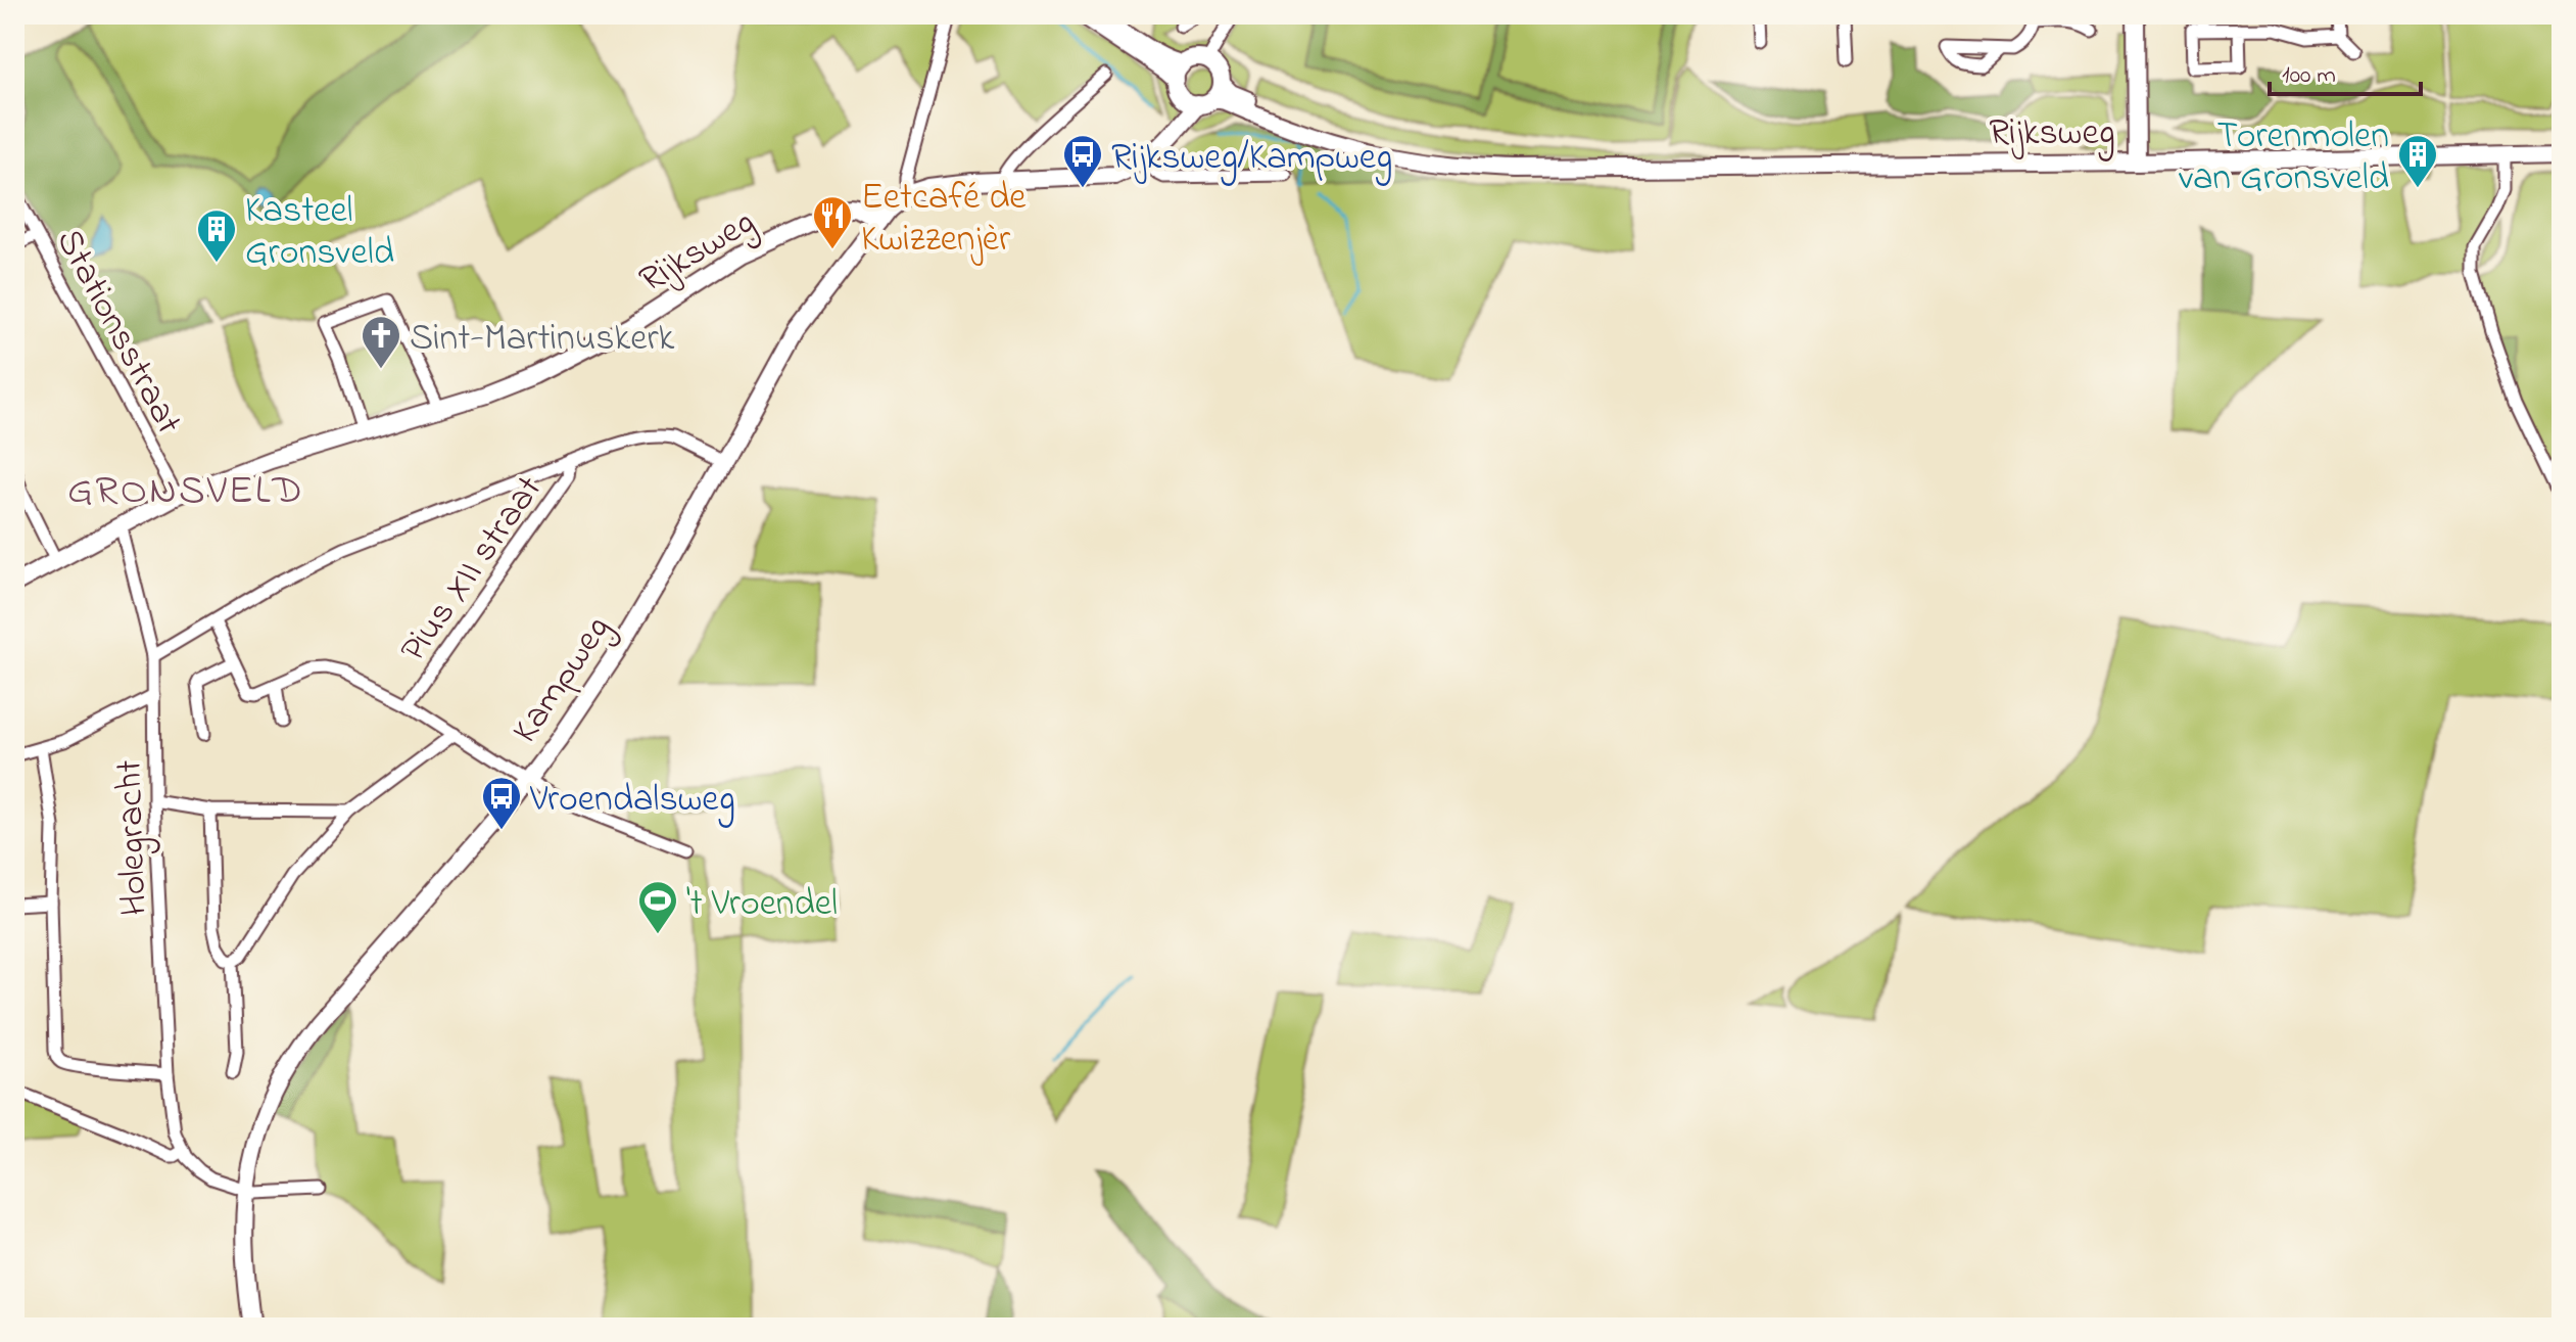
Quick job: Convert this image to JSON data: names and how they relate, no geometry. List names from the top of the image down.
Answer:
{
  "streets": {
    "main road": ["Rijksweg", "Kampweg"],
    "street": ["Stationsstraat", "Pius XII straat", "Holegracht"]
  },
  "crossings": [
    ["Rijksweg", "Stationsstraat"],
    ["Rijksweg", "Kampweg"],
    ["Rijksweg", "Holegracht"]
  ],
  "districts": ["GRONSVELD"],
  "places": {
    "bus stop": ["Rijksweg/Kampweg", "Vroendalsweg"],
    "building": ["Torenmolen van Gronsveld", "Kasteel Gronsveld"],
    "restaurant": ["Eetcafé de Kwizzenjèr"],
    "church": ["Sint-Martinuskerk"],
    "sports": ["'t Vroendel"]
  },
  "scale_bar": "100 m"
}
